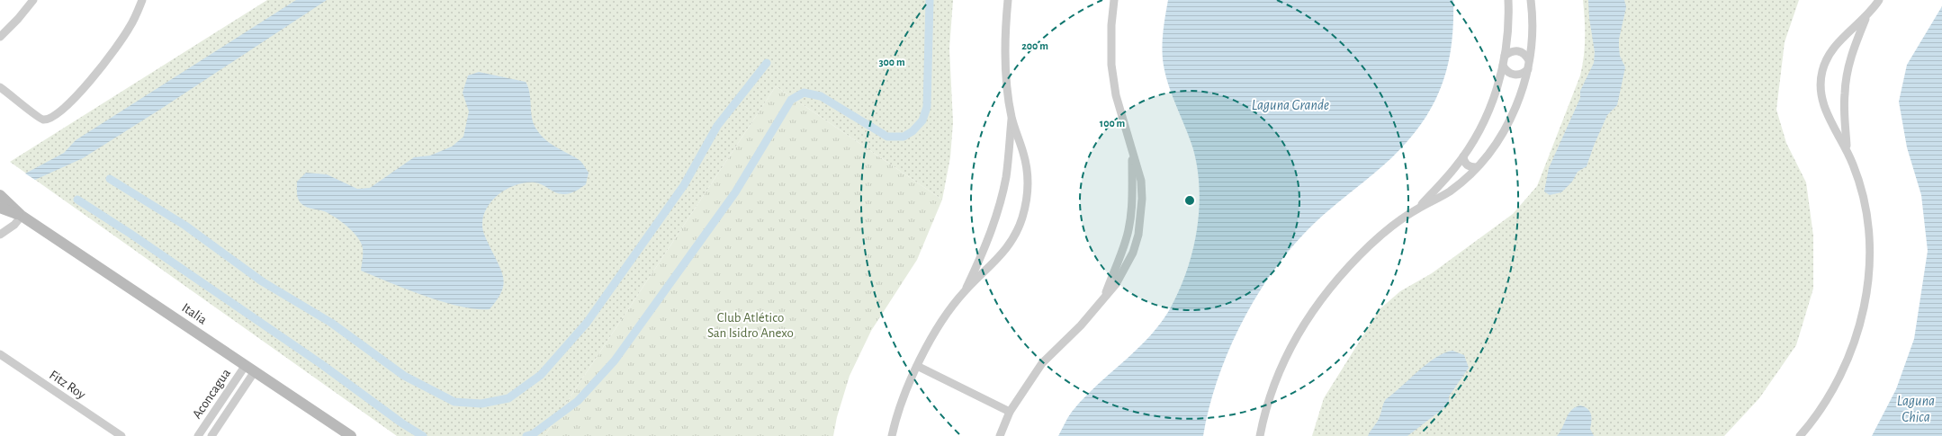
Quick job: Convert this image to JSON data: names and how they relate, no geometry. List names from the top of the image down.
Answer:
{
  "streets": {
    "street": ["Italia", "Fitz Roy", "Aconcagua"]
  },
  "crossings": [
    ["Italia", "Aconcagua"]
  ],
  "water": ["Laguna Grande", "Laguna Chica"],
  "parks": ["Club Atlético San Isidro Anexo"],
  "rings": ["200 m", "300 m", "100 m"]
}
